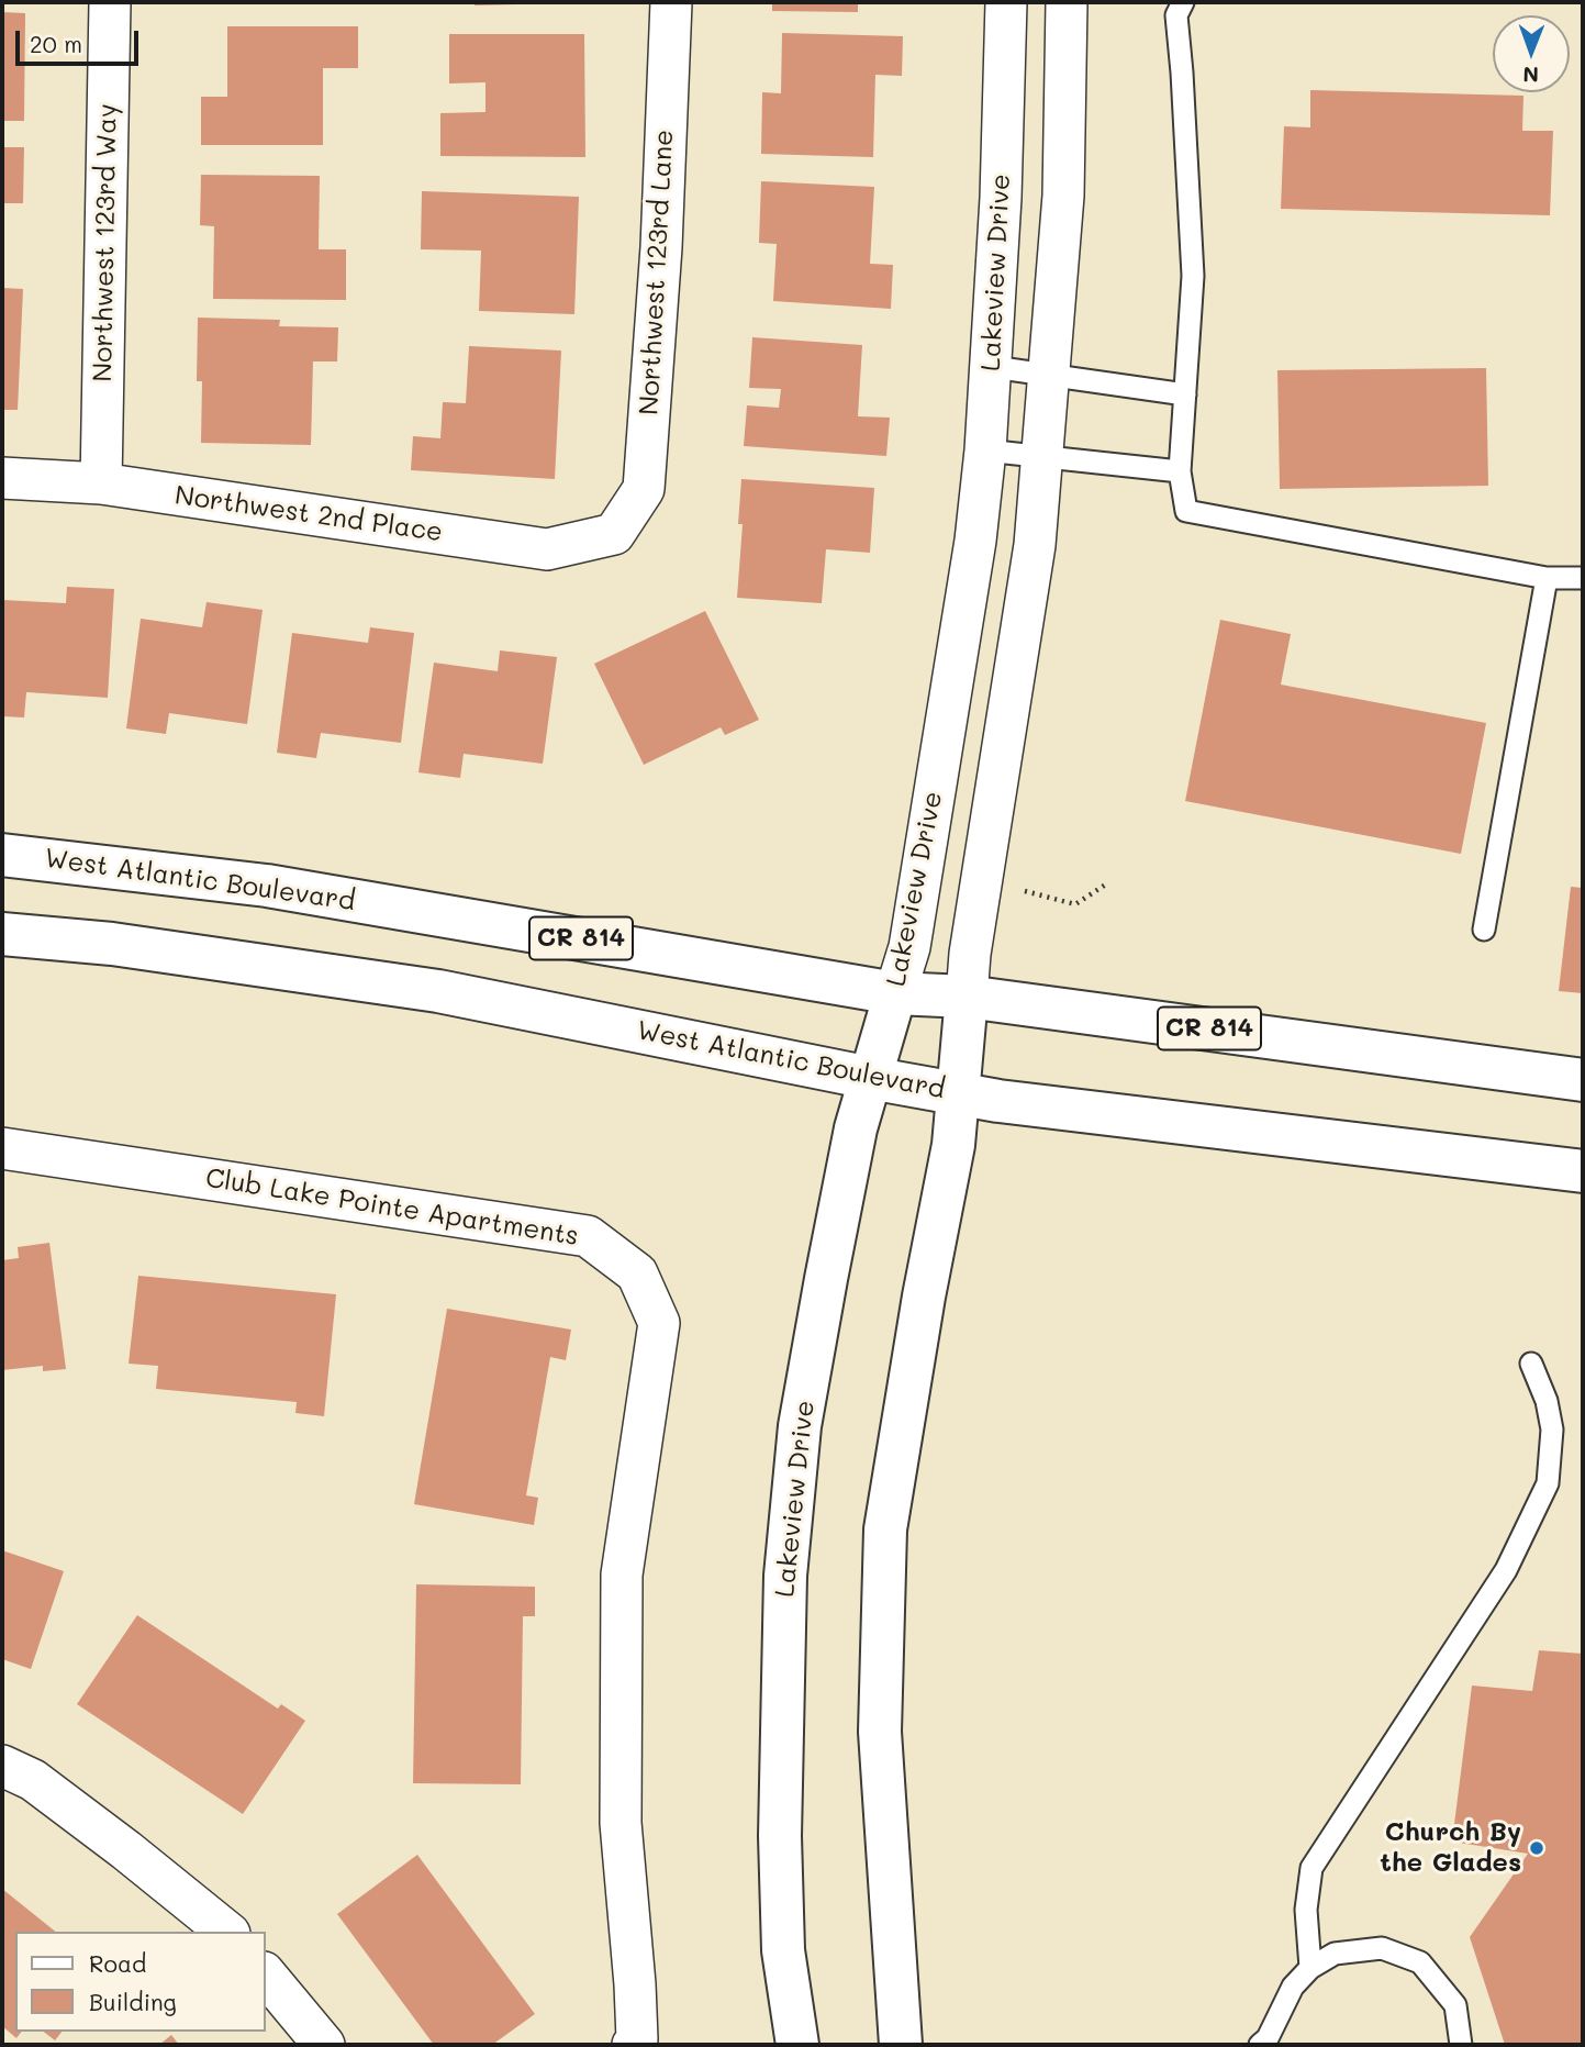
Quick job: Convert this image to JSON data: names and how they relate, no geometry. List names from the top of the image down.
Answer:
{
  "streets": {
    "main road": ["Lakeview Drive", "West Atlantic Boulevard", "CR 814"],
    "street": [
      "Northwest 123rd Way",
      "Northwest 123rd Lane",
      "Northwest 2nd Place",
      "Club Lake Pointe Apartments"
    ]
  },
  "crossings": [
    ["Northwest 123rd Way", "Northwest 2nd Place"],
    ["Northwest 123rd Lane", "Northwest 2nd Place"],
    ["Lakeview Drive", "West Atlantic Boulevard"]
  ],
  "places": ["Church By the Glades"],
  "legend": ["Road", "Building"],
  "scale_bar": "20 m",
  "north": "bottom"
}
